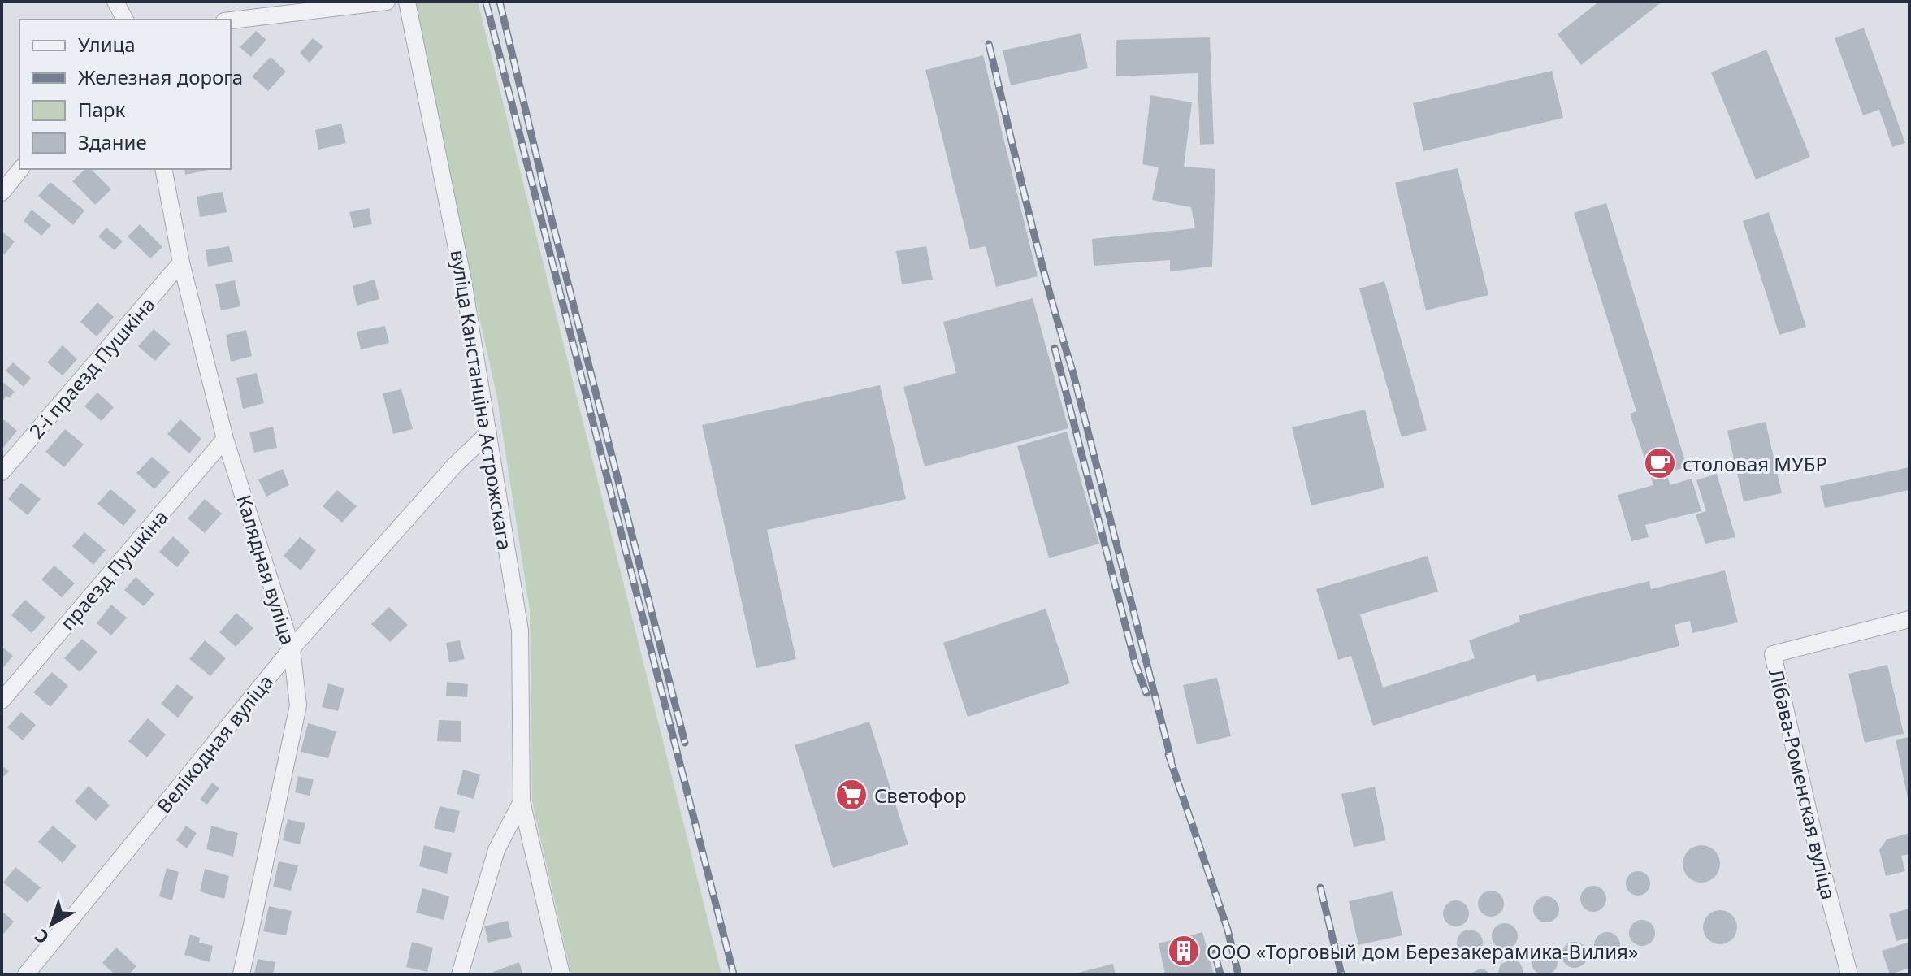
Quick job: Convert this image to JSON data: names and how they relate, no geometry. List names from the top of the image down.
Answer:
{
  "streets": {
    "street": [
      "2-і праезд Пушкіна",
      "вуліца Канстанціна Астрожскага",
      "праезд Пушкіна",
      "Калядная вуліца",
      "Велікодная вуліца",
      "Лібава-Роменская вуліца"
    ]
  },
  "crossings": [
    ["2-і праезд Пушкіна", "Калядная вуліца"],
    ["вуліца Канстанціна Астрожскага", "Велікодная вуліца"],
    ["праезд Пушкіна", "Калядная вуліца"],
    ["Калядная вуліца", "Велікодная вуліца"]
  ],
  "places": {
    "cafe": ["столовая МУБР"],
    "supermarket": ["Светофор"],
    "building": ["ООО «Торговый дом Березакерамика-Вилия»"]
  },
  "legend": [
    "Улица",
    "Железная дорога",
    "Парк",
    "Здание"
  ],
  "north": "bottom left"
}
